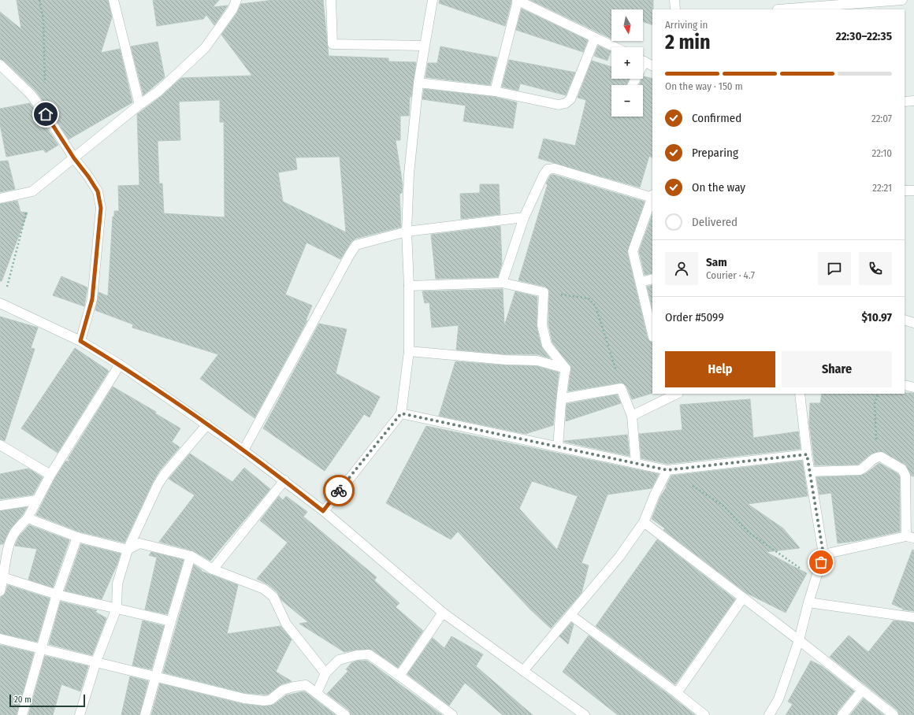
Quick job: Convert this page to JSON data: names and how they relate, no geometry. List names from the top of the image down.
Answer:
{
  "scale_bar": "20 m",
  "north": "bottom",
  "page": {
    "map_buttons": ["+", "−"],
    "heading": ["2 min", "Arriving in", "22:30–22:35"],
    "panel": [
      "Sam",
      "Courier · 4.7",
      "Order #5099",
      "$10.97"
    ],
    "bar": "On the way · 150 m",
    "list": [
      ["Confirmed", "22:07"],
      ["Preparing", "22:10"],
      ["On the way", "22:21"],
      "Delivered"
    ],
    "buttons": ["Help", "Share"],
    "scale": "20 m"
  }
}
